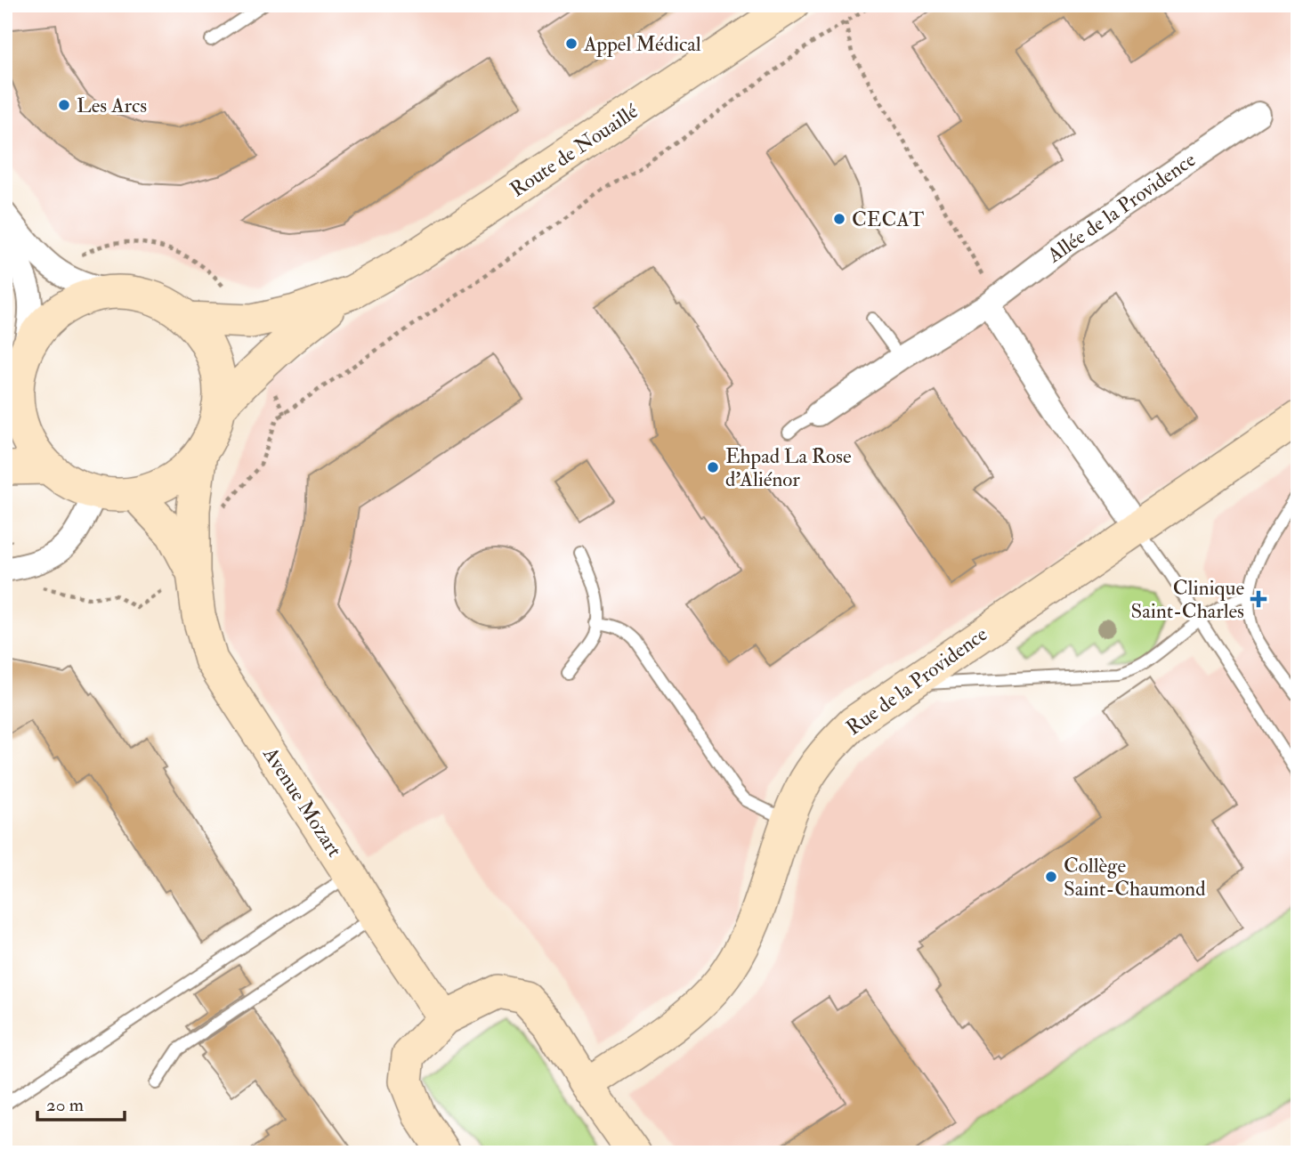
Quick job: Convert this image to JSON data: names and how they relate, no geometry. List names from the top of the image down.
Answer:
{
  "streets": {
    "street": [
      "Route de Nouaillé",
      "Allée de la Providence",
      "Rue de la Providence",
      "Avenue Mozart"
    ]
  },
  "crossings": [
    ["Route de Nouaillé", "Avenue Mozart"]
  ],
  "places": {
    "other": [
      "Appel Médical",
      "Les Arcs",
      "CECAT",
      "Ehpad La Rose d'Aliénor",
      "Collège Saint-Chaumond"
    ],
    "health": ["Clinique Saint-Charles"]
  },
  "scale_bar": "20 m"
}
